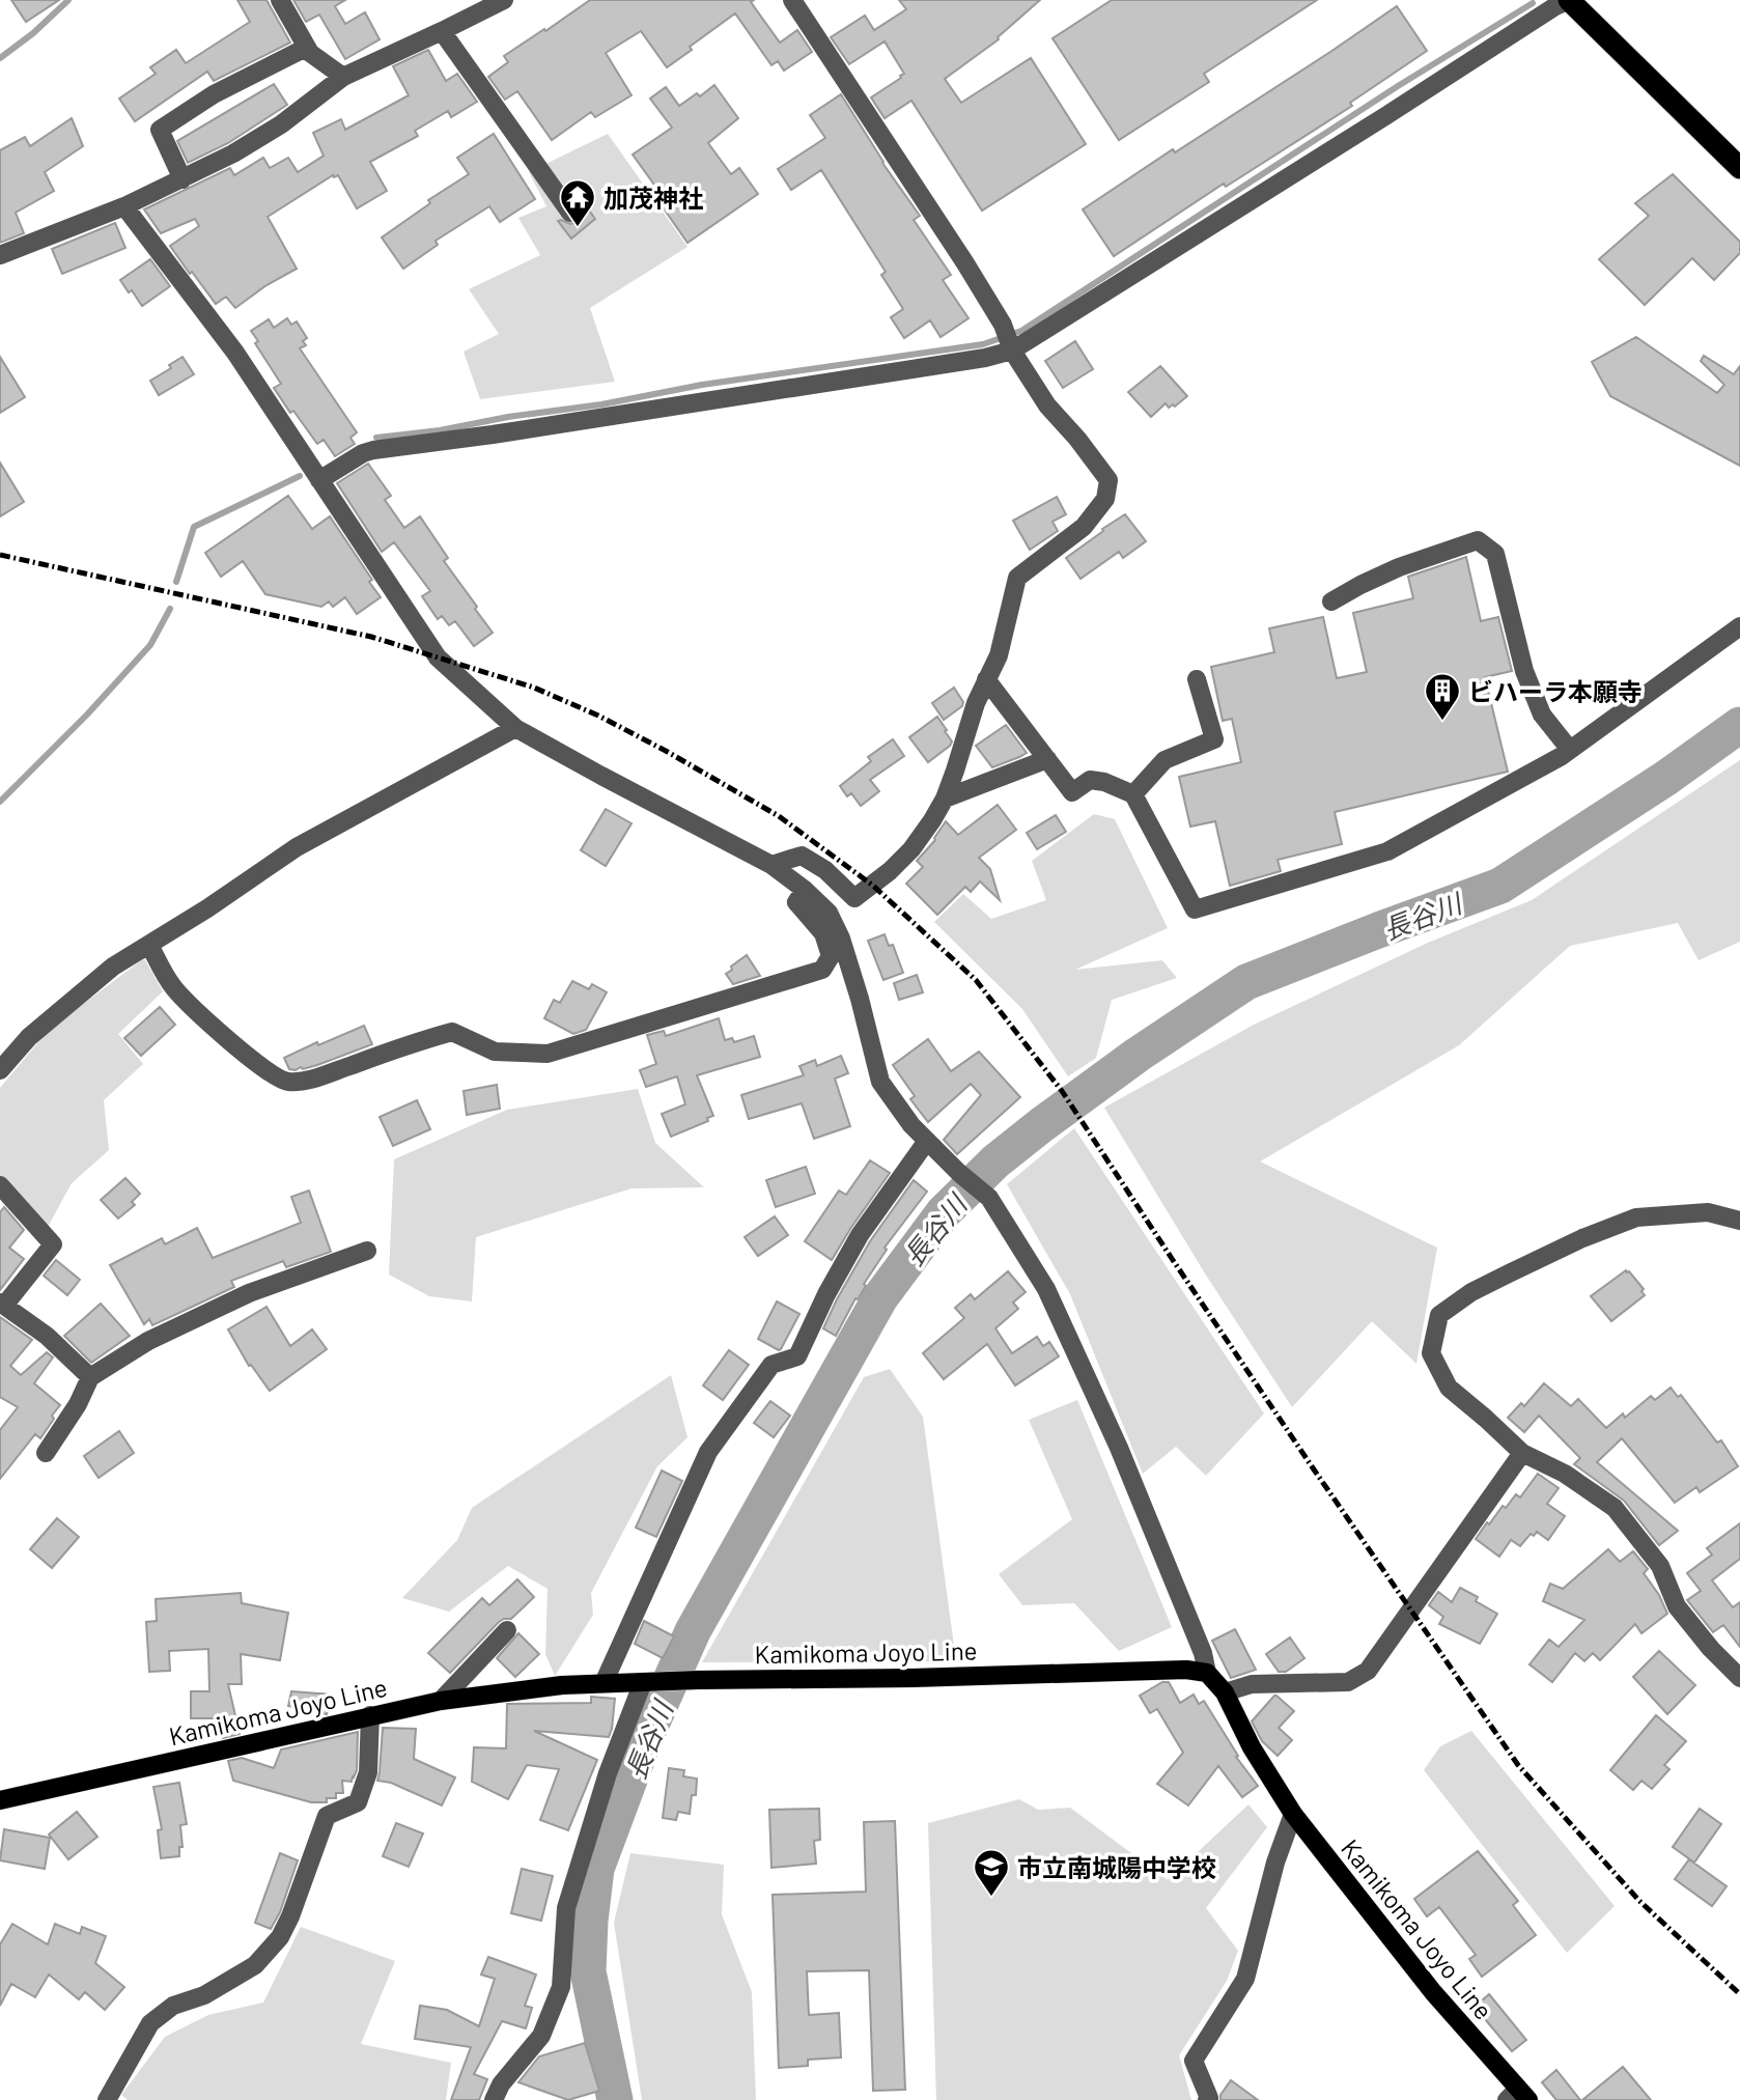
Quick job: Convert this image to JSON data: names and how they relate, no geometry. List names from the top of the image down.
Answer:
{
  "streets": {
    "main road": ["Kamikoma Joyo Line"]
  },
  "water": ["長谷川"],
  "places": {
    "temple": ["加茂神社"],
    "building": ["ビハーラ本願寺"],
    "school or university": ["市立南城陽中学校"]
  }
}
